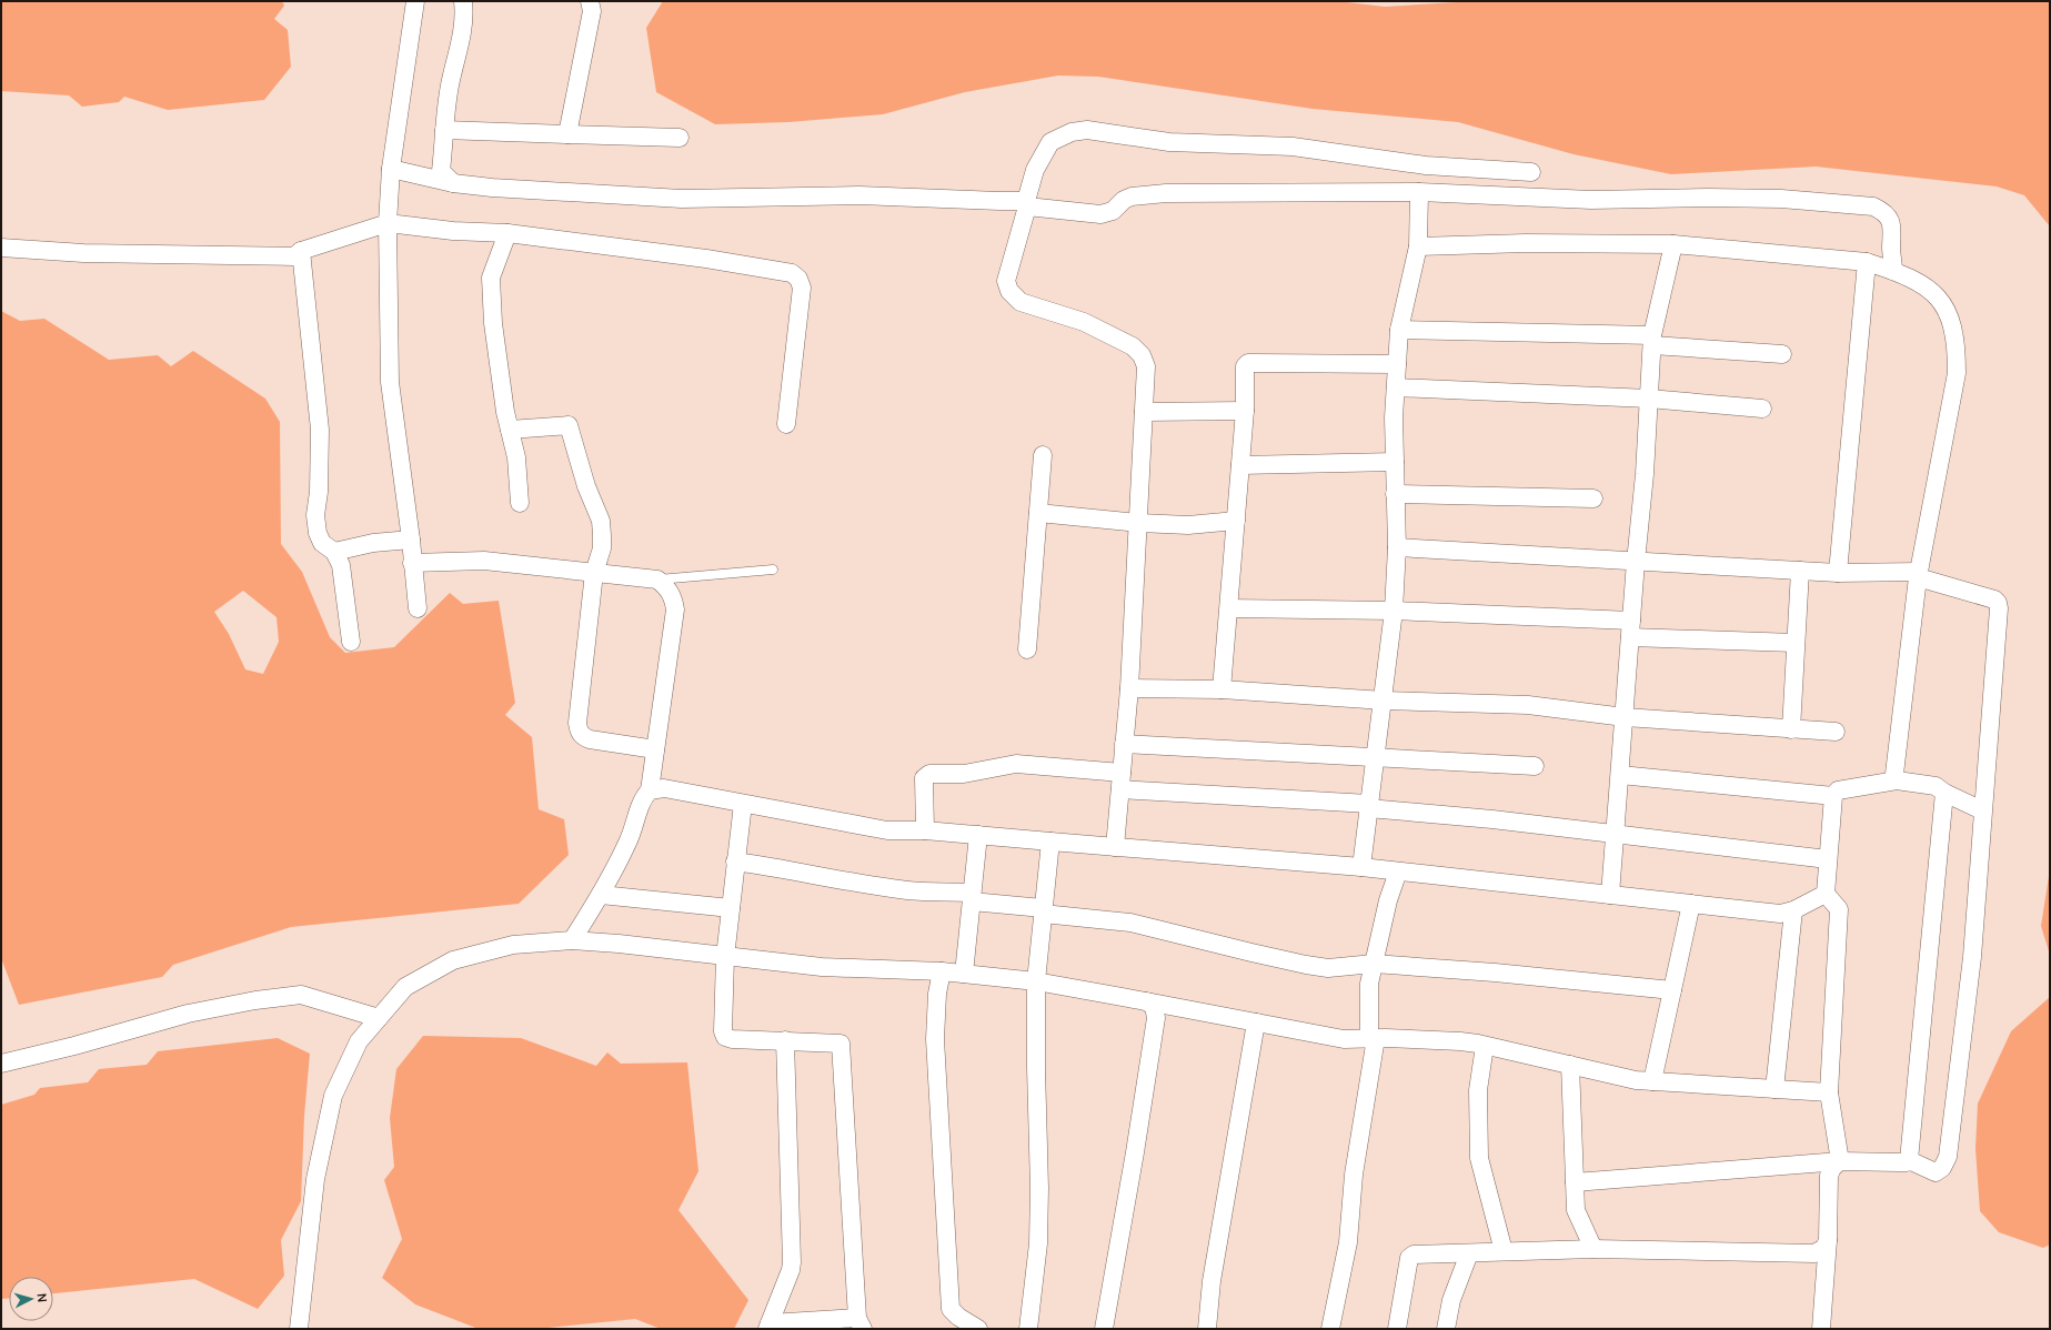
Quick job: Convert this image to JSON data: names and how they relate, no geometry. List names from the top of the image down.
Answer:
{
  "north": "right"
}
